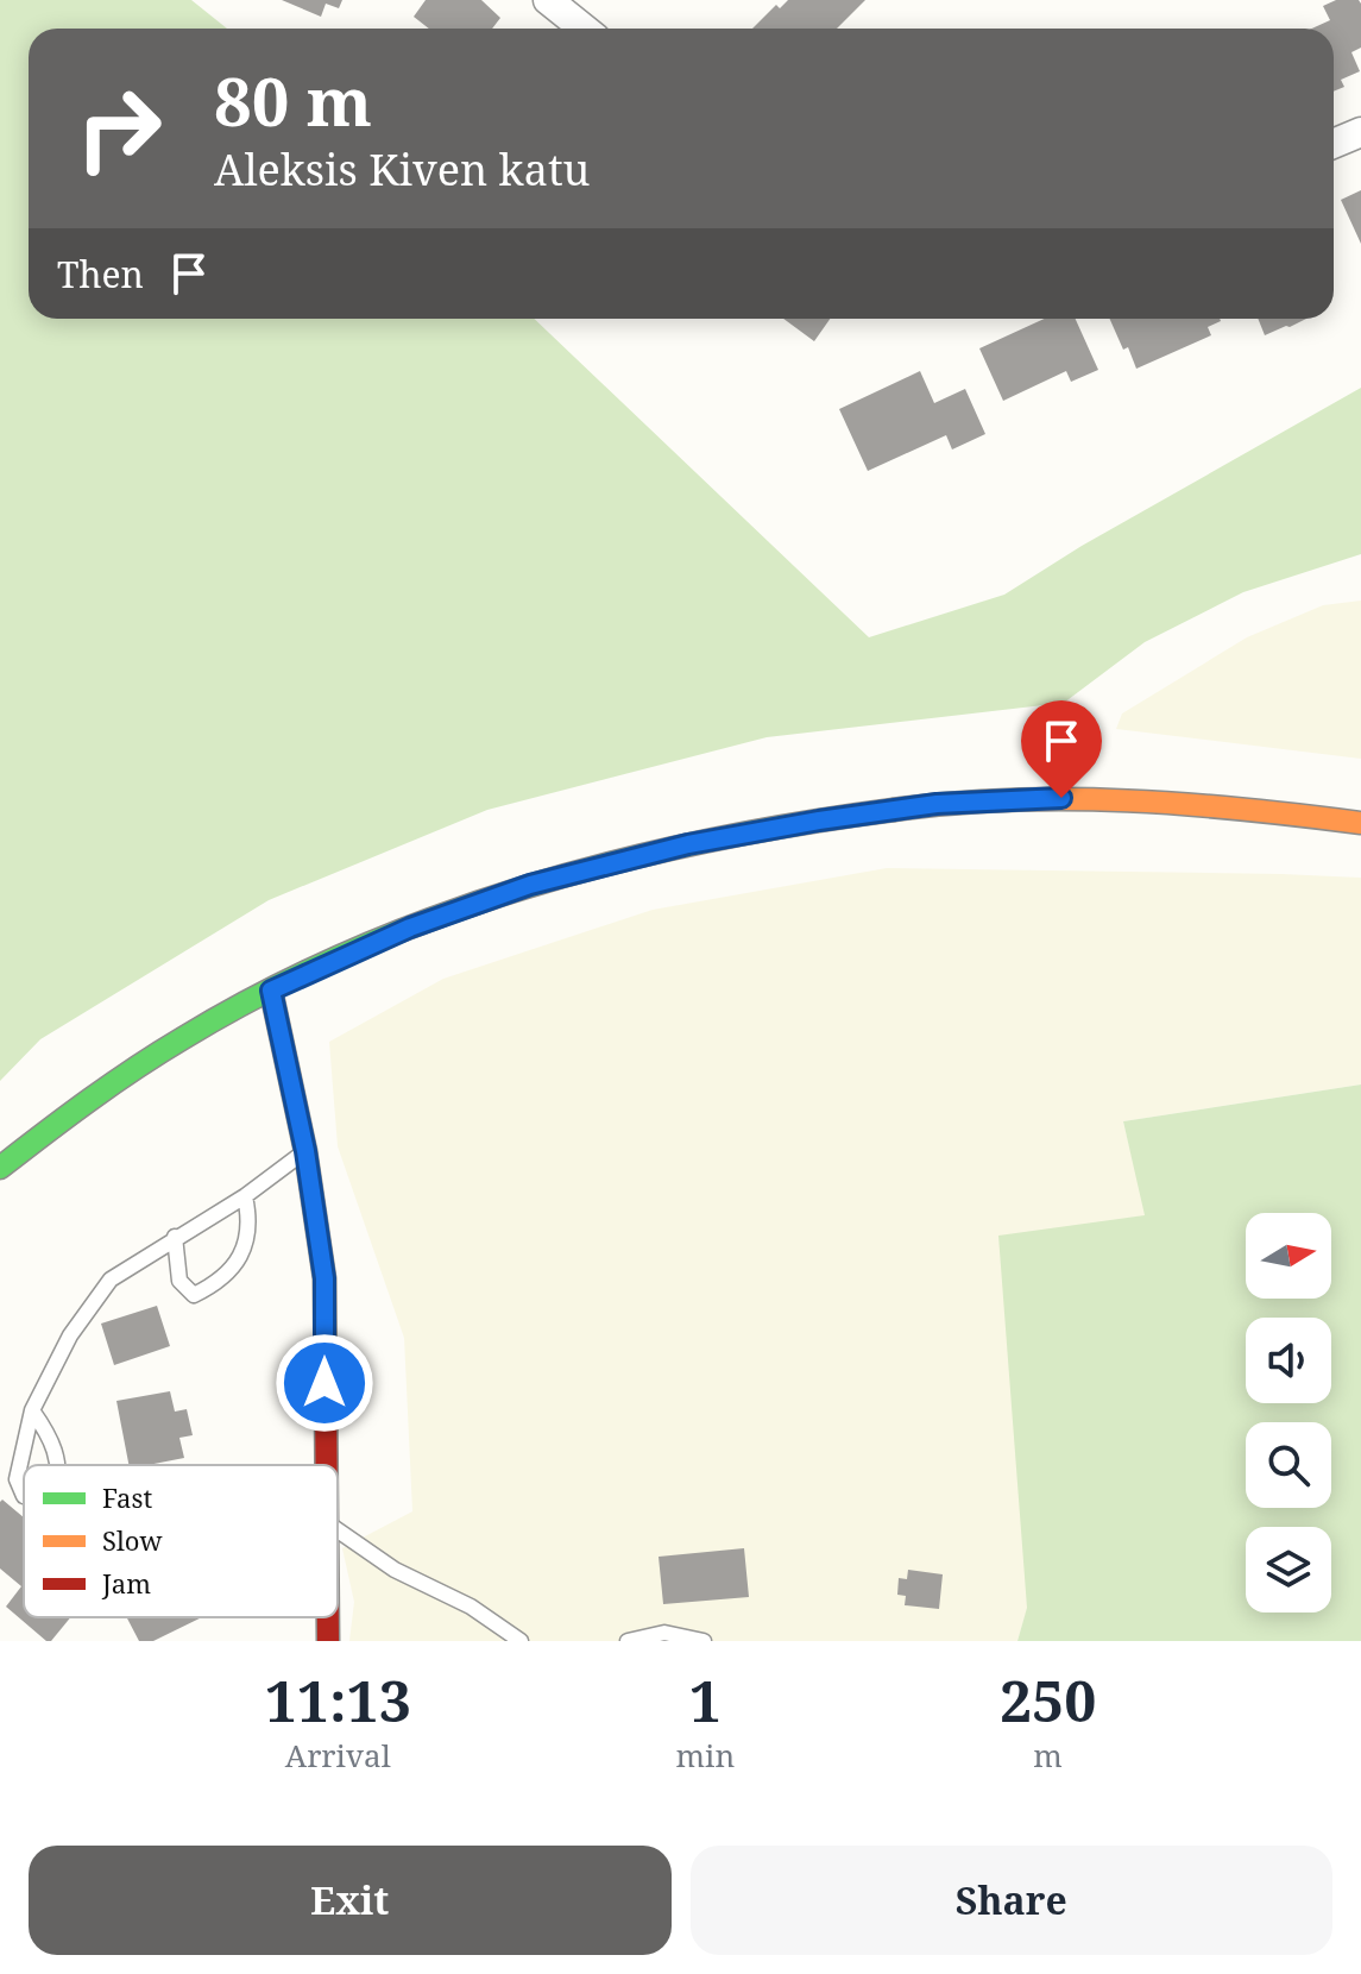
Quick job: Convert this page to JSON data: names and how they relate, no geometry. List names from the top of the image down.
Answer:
{
  "legend": ["Fast", "Slow", "Jam"],
  "north": "right",
  "page": {
    "turn": ["80 m", "Aleksis Kiven katu"],
    "then": "Then",
    "eta": [
      "11:13",
      "Arrival",
      "1",
      "min",
      "250",
      "m"
    ],
    "buttons": ["Exit", "Share"]
  }
}
